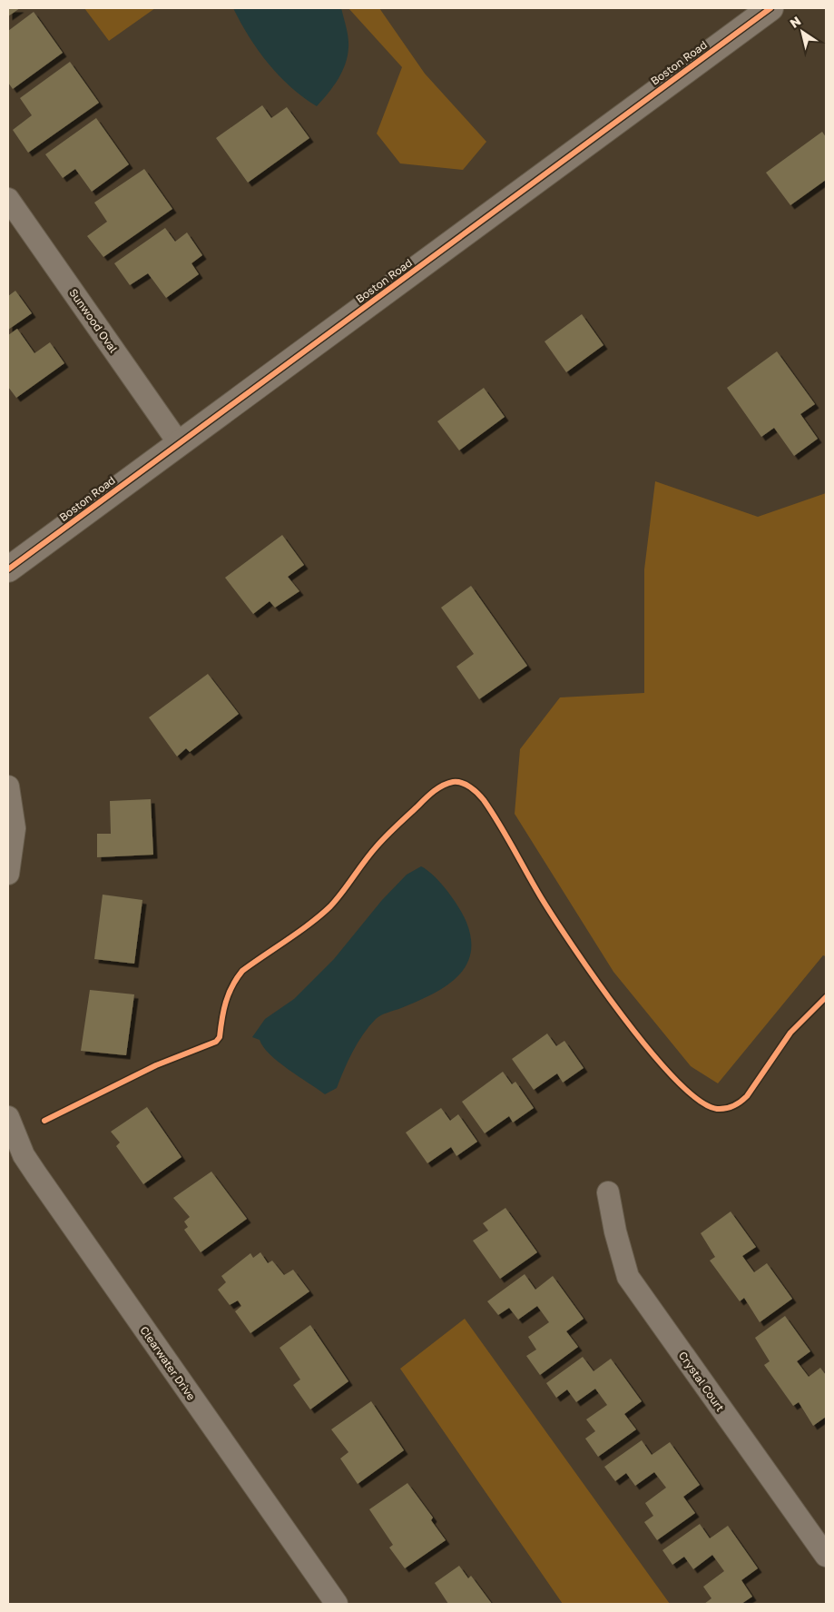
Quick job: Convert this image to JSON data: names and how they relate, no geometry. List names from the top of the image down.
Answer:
{
  "streets": {
    "street": [
      "Boston Road",
      "Sunwood Oval",
      "Clearwater Drive",
      "Crystal Court"
    ]
  },
  "crossings": [
    ["Boston Road", "Sunwood Oval"]
  ],
  "north": "top left"
}
